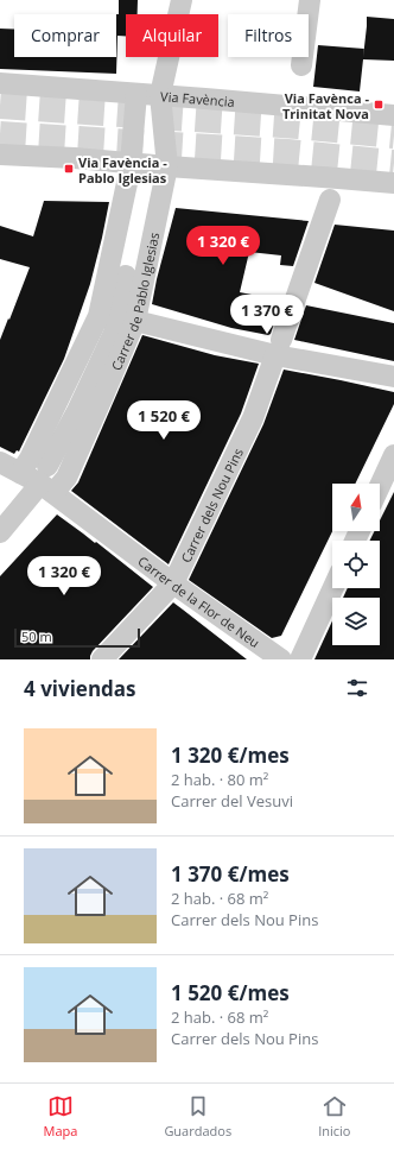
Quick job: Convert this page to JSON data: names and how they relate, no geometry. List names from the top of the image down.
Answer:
{
  "streets": {
    "street": [
      "Via Favència",
      "Carrer de Pablo Iglesias",
      "Carrer dels Nou Pins",
      "Carrer de la Flor de Neu"
    ]
  },
  "crossings": [
    ["Via Favència", "Carrer de Pablo Iglesias"],
    ["Carrer de Pablo Iglesias", "Carrer de la Flor de Neu"],
    ["Carrer dels Nou Pins", "Carrer de la Flor de Neu"]
  ],
  "places": {
    "transit": ["Via Favènca - Trinitat Nova", "Via Favència - Pablo Iglesias"]
  },
  "scale_bar": "50 m",
  "north": "top",
  "page": {
    "chip": ["Comprar", "Alquilar", "Filtros"],
    "price": [
      "1 320 €",
      "1 370 €",
      "1 520 €",
      "1 320 €"
    ],
    "scale": "50 m",
    "heading": "4 viviendas",
    "list": [
      {
        "name": "1 320 €/mes",
        "note": "2 hab. · 80 m² · Carrer del Vesuvi"
      },
      {
        "name": "1 370 €/mes",
        "note": "2 hab. · 68 m² · Carrer dels Nou Pins"
      },
      {
        "name": "1 520 €/mes",
        "note": "2 hab. · 68 m² · Carrer dels Nou Pins"
      }
    ],
    "tabs": ["Mapa", "Guardados", "Inicio"]
  }
}
